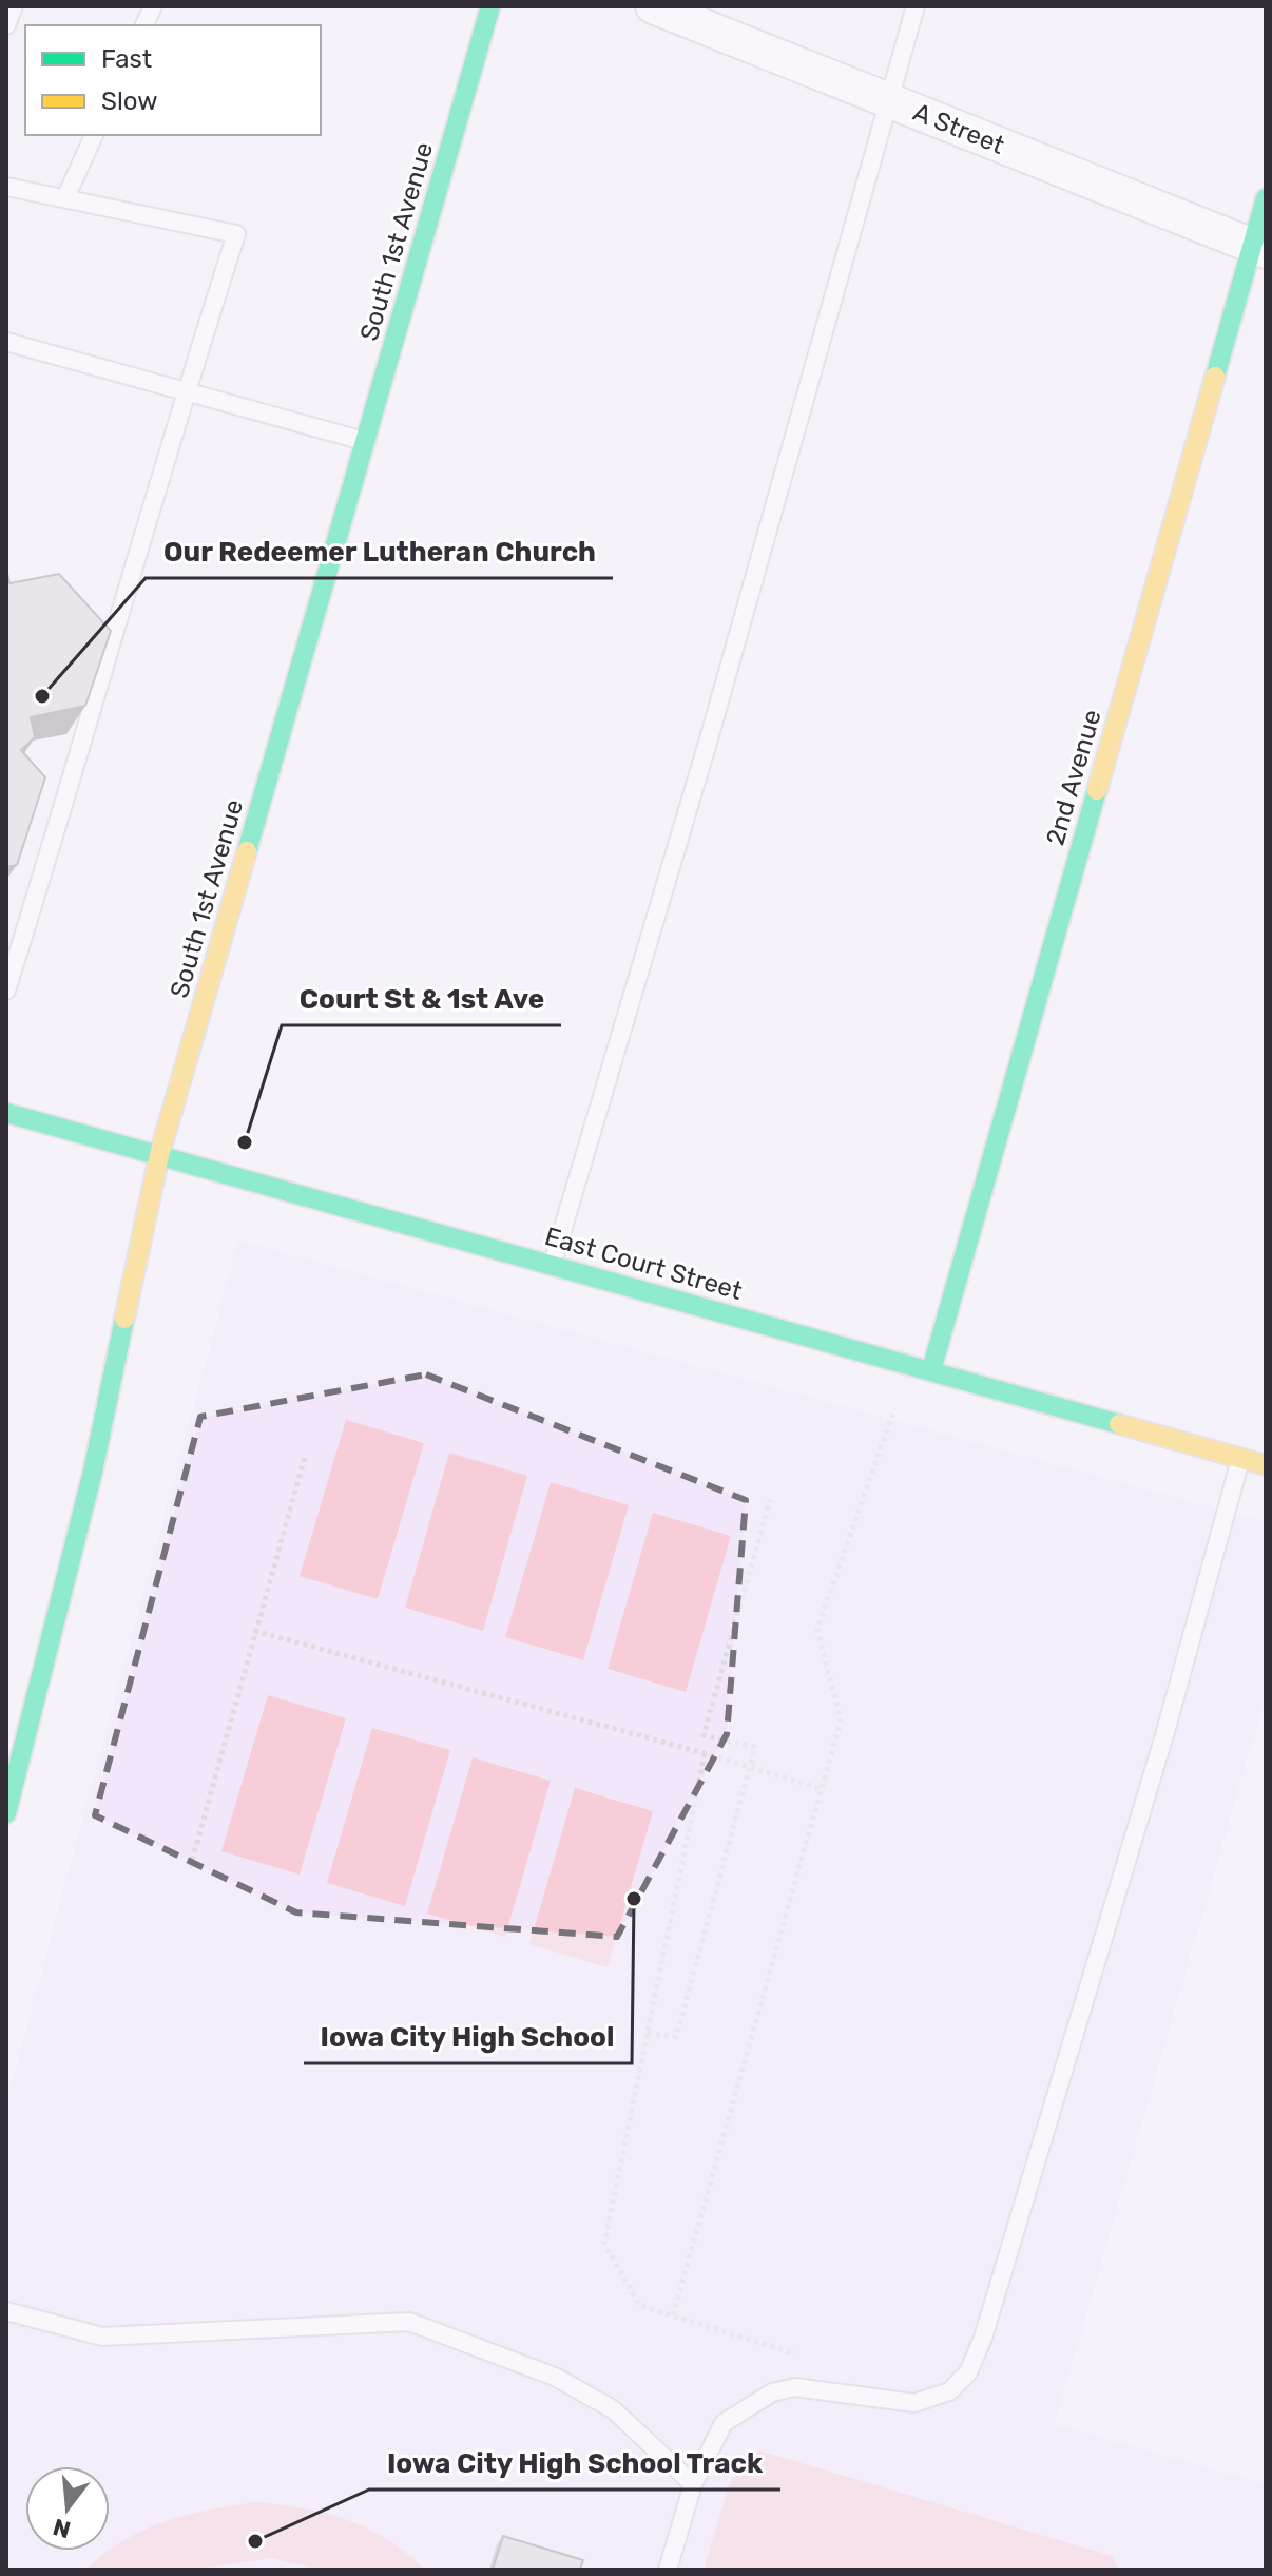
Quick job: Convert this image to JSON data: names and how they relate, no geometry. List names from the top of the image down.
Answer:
{
  "streets": {
    "street": [
      "A Street",
      "South 1st Avenue",
      "2nd Avenue",
      "East Court Street"
    ]
  },
  "crossings": [
    ["A Street", "2nd Avenue"],
    ["South 1st Avenue", "East Court Street"],
    ["2nd Avenue", "East Court Street"]
  ],
  "places": [
    "Our Redeemer Lutheran Church",
    "Court St & 1st Ave",
    "Iowa City High School",
    "Iowa City High School Track"
  ],
  "legend": ["Fast", "Slow"],
  "north": "bottom"
}
